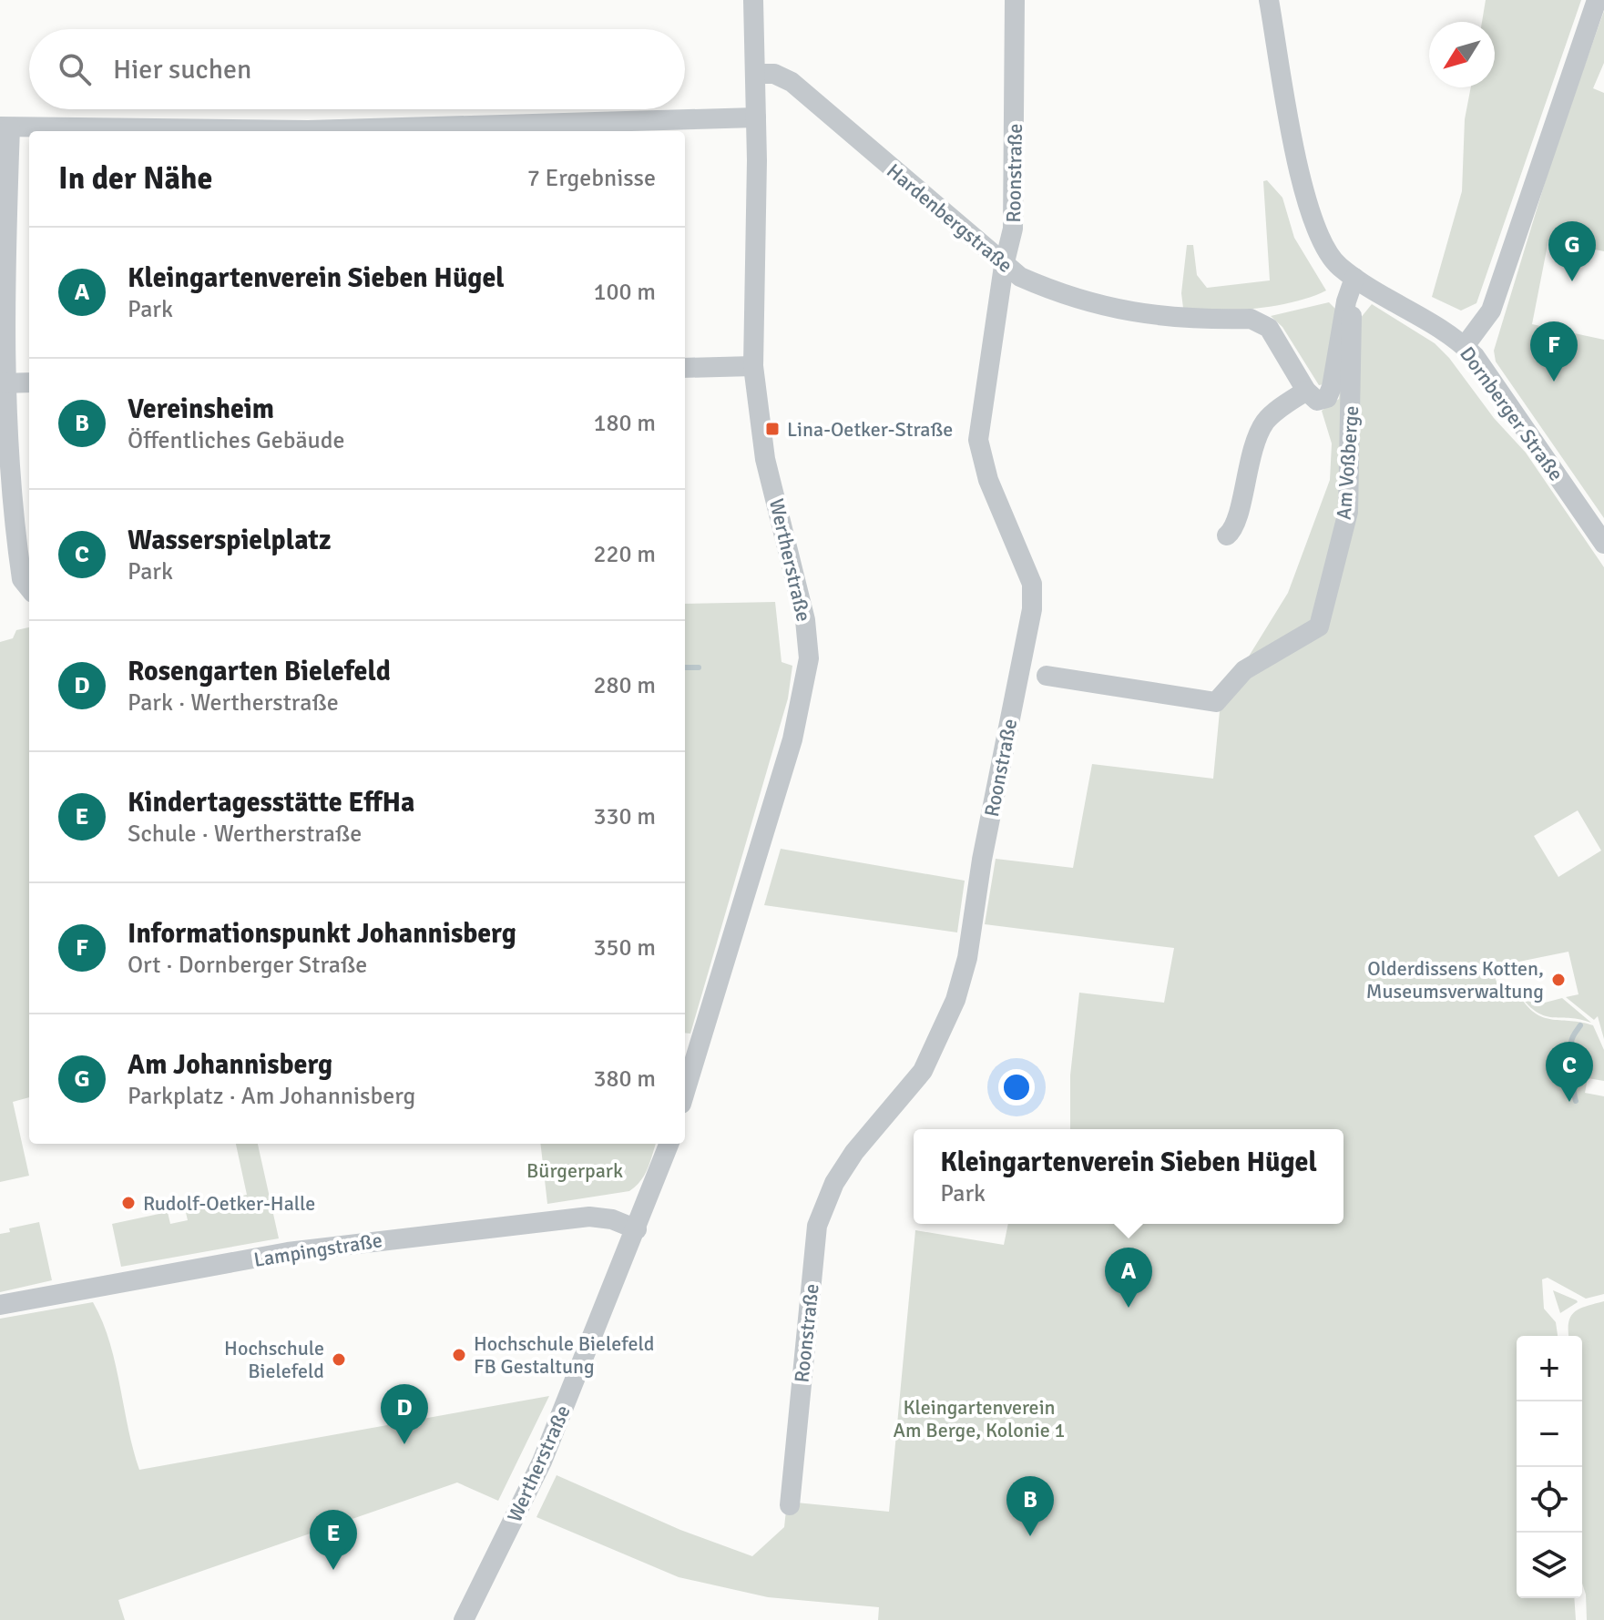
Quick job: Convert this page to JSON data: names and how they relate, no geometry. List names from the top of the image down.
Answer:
{
  "streets": {
    "street": [
      "Roonstraße",
      "Hardenbergstraße",
      "Dornberger Straße",
      "Am Voßberge",
      "Wertherstraße",
      "Lampingstraße"
    ]
  },
  "crossings": [
    ["Roonstraße", "Hardenbergstraße"],
    ["Hardenbergstraße", "Wertherstraße"],
    ["Wertherstraße", "Lampingstraße"]
  ],
  "parks": ["Bürgerpark", "Kleingartenverein Am Berge, Kolonie 1"],
  "places": {
    "transit": ["Lina-Oetker-Straße"],
    "other": [
      "Olderdissens Kotten, Museumsverwaltung",
      "Rudolf-Oetker-Halle",
      "Hochschule Bielefeld FB Gestaltung",
      "Hochschule Bielefeld"
    ]
  },
  "north": "bottom left",
  "page": {
    "search": "Hier suchen",
    "heading": ["In der Nähe", "7 Ergebnisse"],
    "pins": [
      "G",
      "F",
      "C",
      "A",
      "D",
      "B",
      "E"
    ],
    "list": [
      {
        "mark": "A",
        "name": "Kleingartenverein Sieben Hügel",
        "note": "Park",
        "value": "100 m"
      },
      {
        "mark": "B",
        "name": "Vereinsheim",
        "note": "Öffentliches Gebäude",
        "value": "180 m"
      },
      {
        "mark": "C",
        "name": "Wasserspielplatz",
        "note": "Park",
        "value": "220 m"
      },
      {
        "mark": "D",
        "name": "Rosengarten Bielefeld",
        "note": "Park · Wertherstraße",
        "value": "280 m"
      },
      {
        "mark": "E",
        "name": "Kindertagesstätte EffHa",
        "note": "Schule · Wertherstraße",
        "value": "330 m"
      },
      {
        "mark": "F",
        "name": "Informationspunkt Johannisberg",
        "note": "Ort · Dornberger Straße",
        "value": "350 m"
      },
      {
        "mark": "G",
        "name": "Am Johannisberg",
        "note": "Parkplatz · Am Johannisberg",
        "value": "380 m"
      }
    ],
    "popup": ["Kleingartenverein Sieben Hügel", "Park"],
    "map_buttons": ["+", "−"]
  }
}
